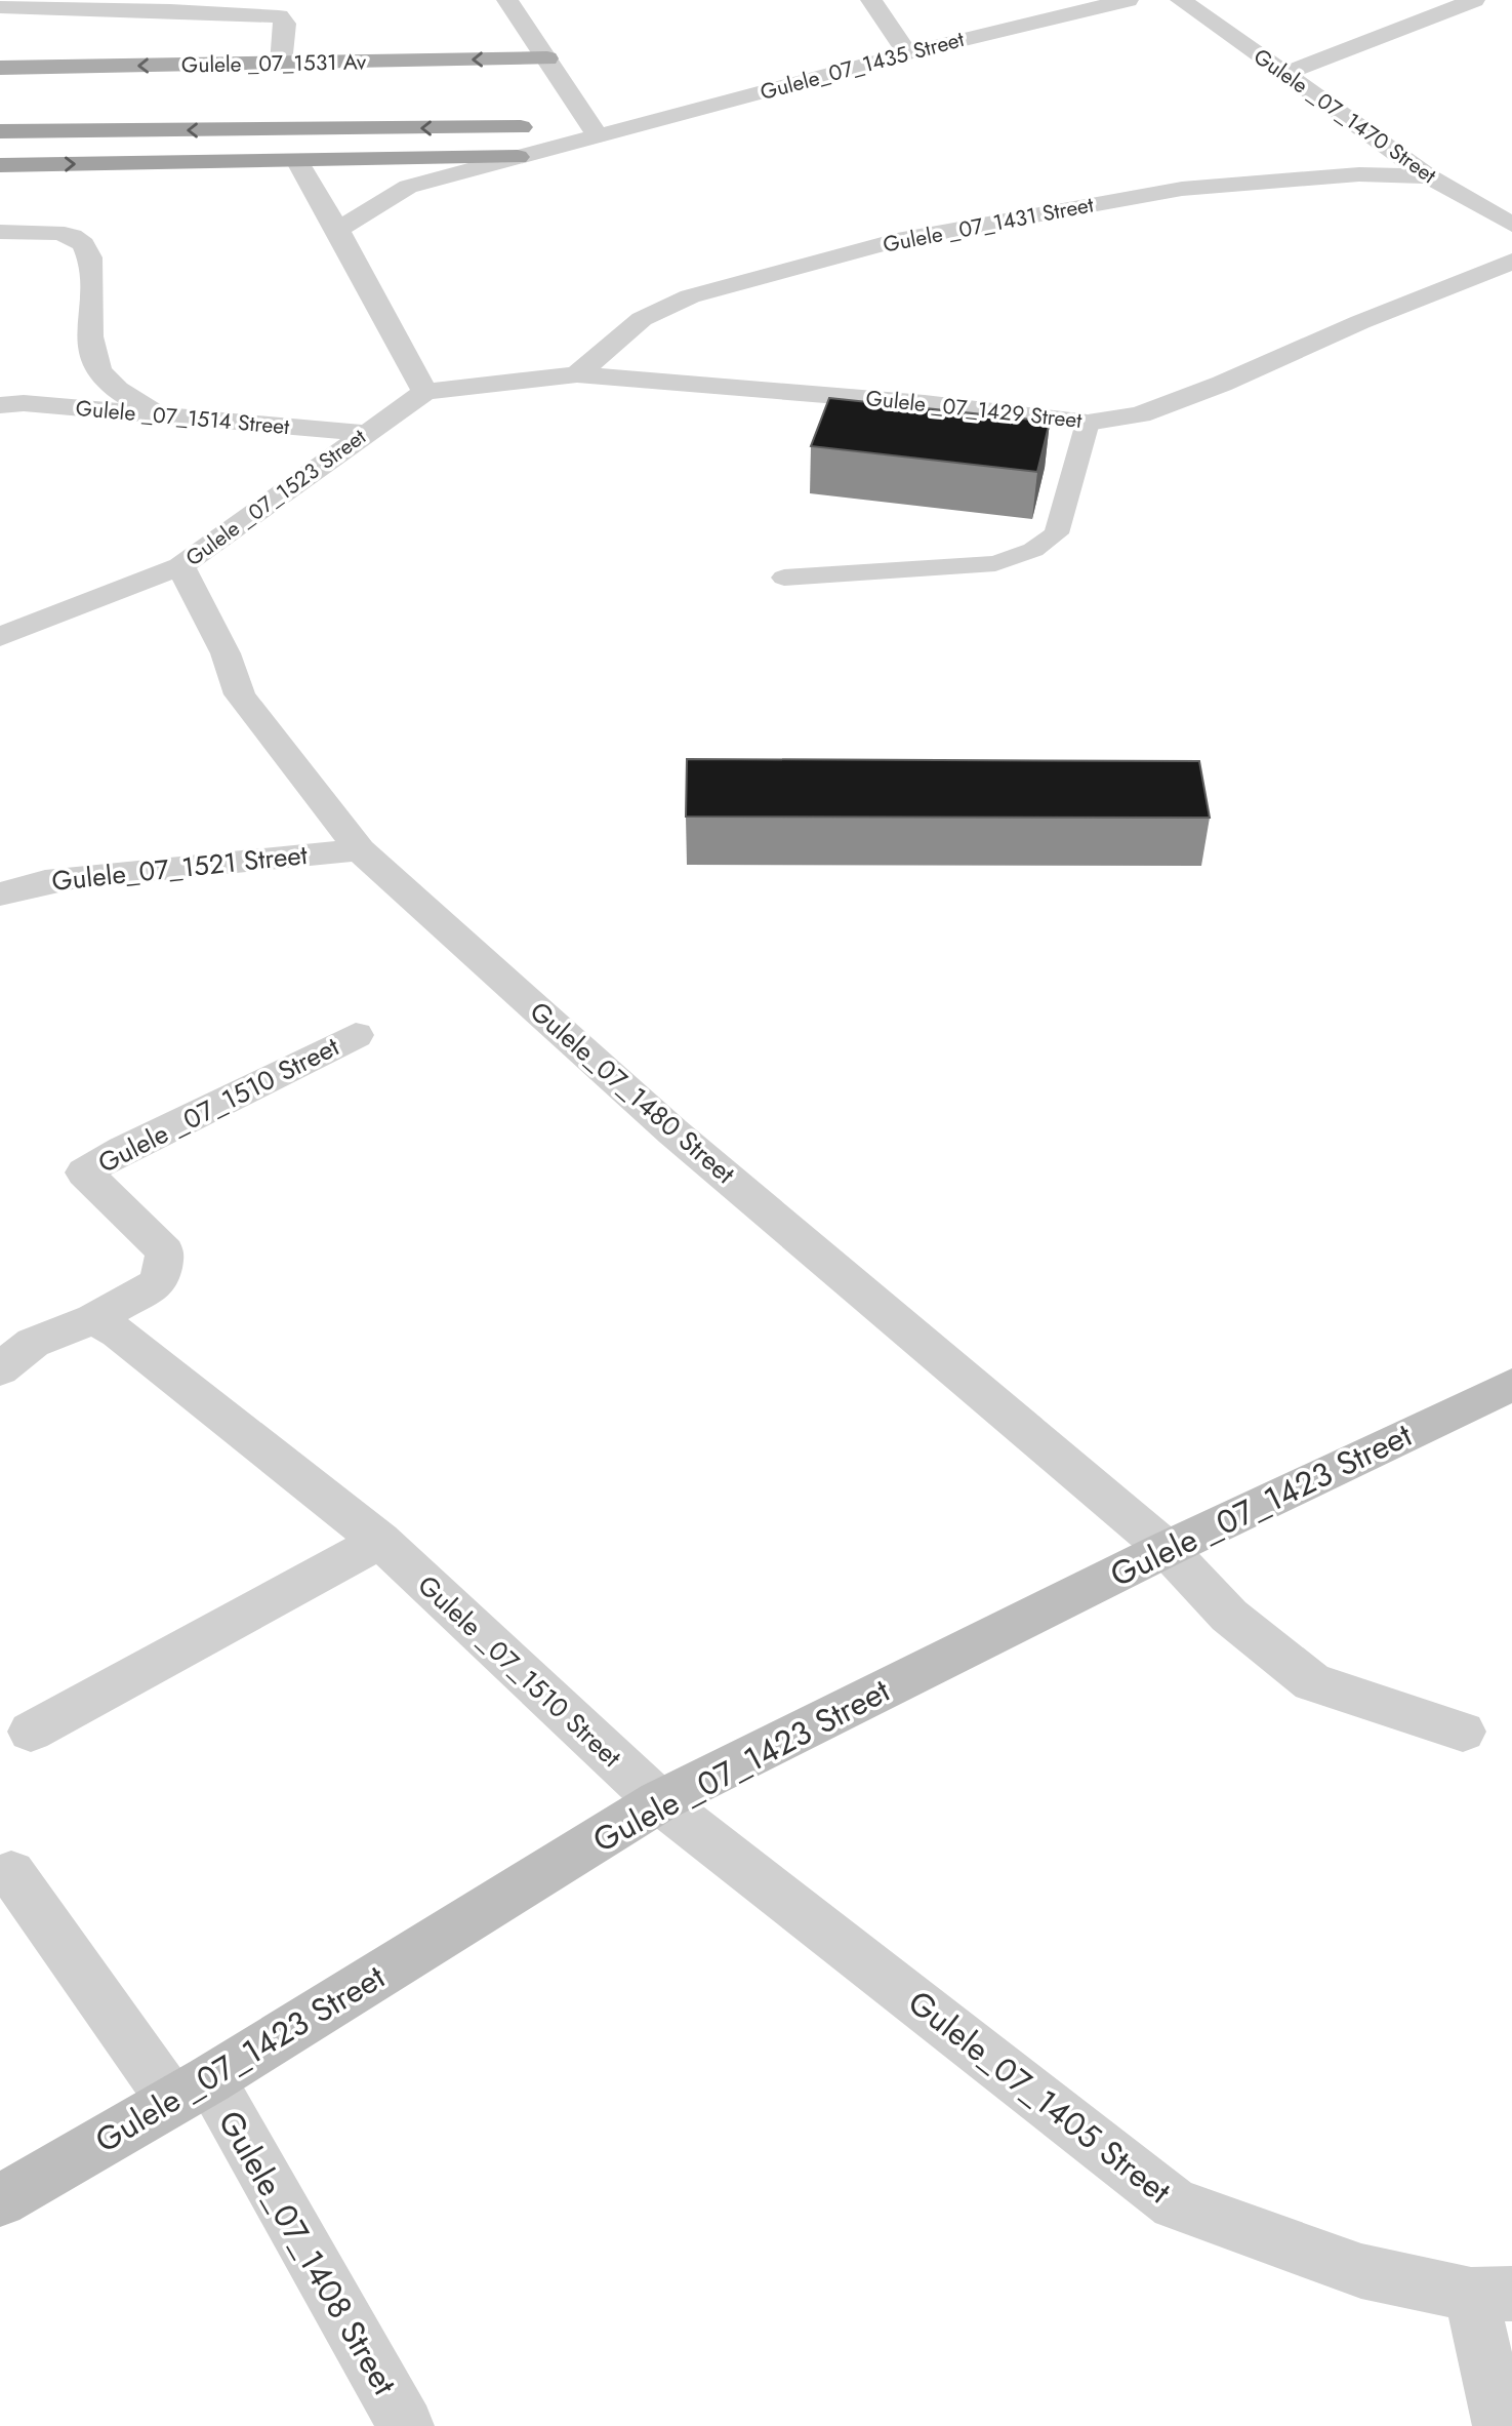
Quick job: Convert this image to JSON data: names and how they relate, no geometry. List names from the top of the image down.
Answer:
{
  "streets": {
    "main road": ["Gulele _07_1531 Av", "Gulele _07_1423 Street"],
    "street": [
      "Gulele_07_1435 Street",
      "Gulele _07_1470 Street",
      "Gulele _07_1431 Street",
      "Gulele _07_1429 Street",
      "Gulele _07_1514 Street",
      "Gulele _07_1523 Street",
      "Gulele_07_1521 Street",
      "Gulele_07_1480 Street",
      "Gulele _07_1510 Street",
      "Gulele_07_1405 Street",
      "Gulele_07_1408 Street"
    ]
  },
  "crossings": [
    ["Gulele _07_1470 Street", "Gulele _07_1431 Street"],
    ["Gulele _07_1431 Street", "Gulele _07_1429 Street"],
    ["Gulele _07_1429 Street", "Gulele _07_1523 Street"],
    ["Gulele _07_1514 Street", "Gulele _07_1523 Street"],
    ["Gulele _07_1523 Street", "Gulele_07_1480 Street"],
    ["Gulele_07_1521 Street", "Gulele_07_1480 Street"],
    ["Gulele_07_1480 Street", "Gulele _07_1423 Street"],
    ["Gulele _07_1510 Street", "Gulele _07_1423 Street"],
    ["Gulele _07_1510 Street", "Gulele_07_1405 Street"],
    ["Gulele _07_1423 Street", "Gulele_07_1405 Street"],
    ["Gulele _07_1423 Street", "Gulele_07_1408 Street"]
  ],
  "one_way": ["Gulele _07_1531 Av"]
}
